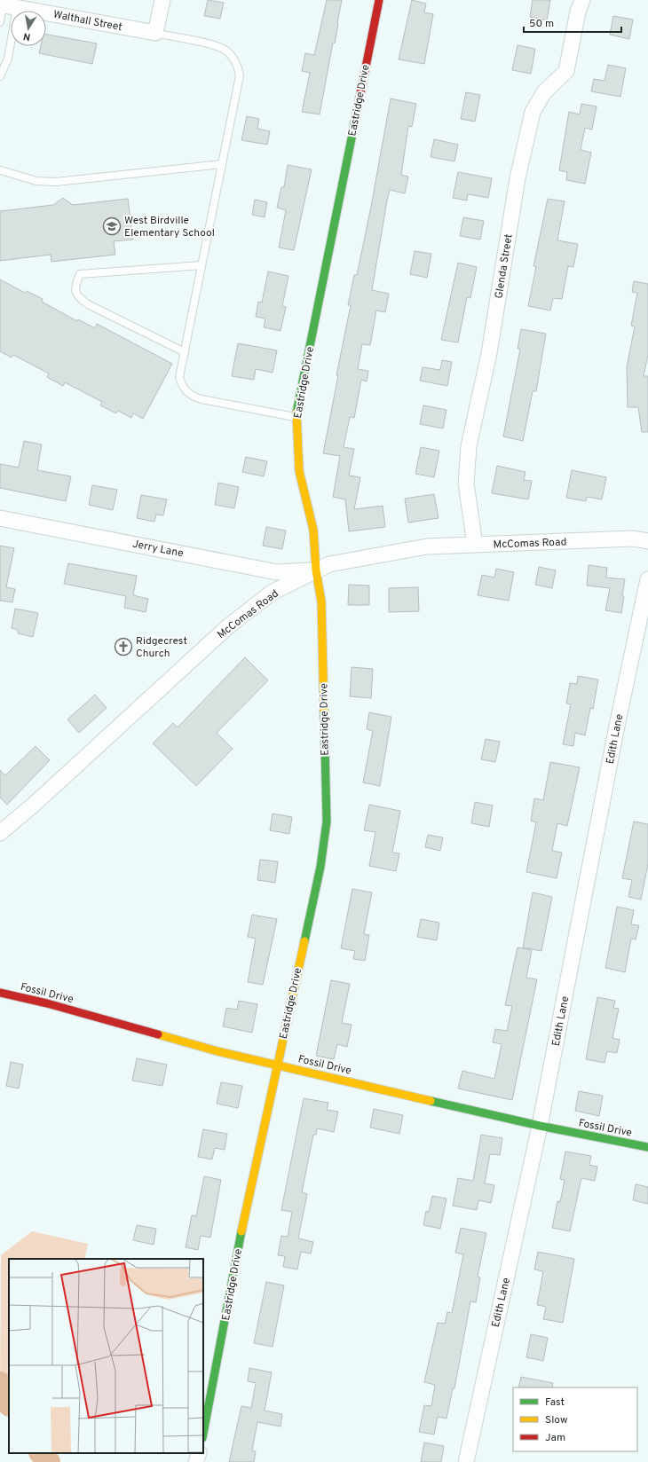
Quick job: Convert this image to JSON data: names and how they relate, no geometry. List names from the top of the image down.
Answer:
{
  "streets": {
    "street": [
      "Walthall Street",
      "Eastridge Drive",
      "Glenda Street",
      "McComas Road",
      "Jerry Lane",
      "Edith Lane",
      "Fossil Drive"
    ]
  },
  "crossings": [
    ["Eastridge Drive", "McComas Road"],
    ["Eastridge Drive", "Jerry Lane"],
    ["Eastridge Drive", "Fossil Drive"],
    ["Glenda Street", "McComas Road"],
    ["McComas Road", "Jerry Lane"],
    ["Edith Lane", "Fossil Drive"]
  ],
  "places": {
    "school or university": ["West Birdville Elementary School"],
    "church": ["Ridgecrest Church"]
  },
  "legend": ["Fast", "Slow", "Jam"],
  "scale_bar": "50 m",
  "north": "bottom"
}
